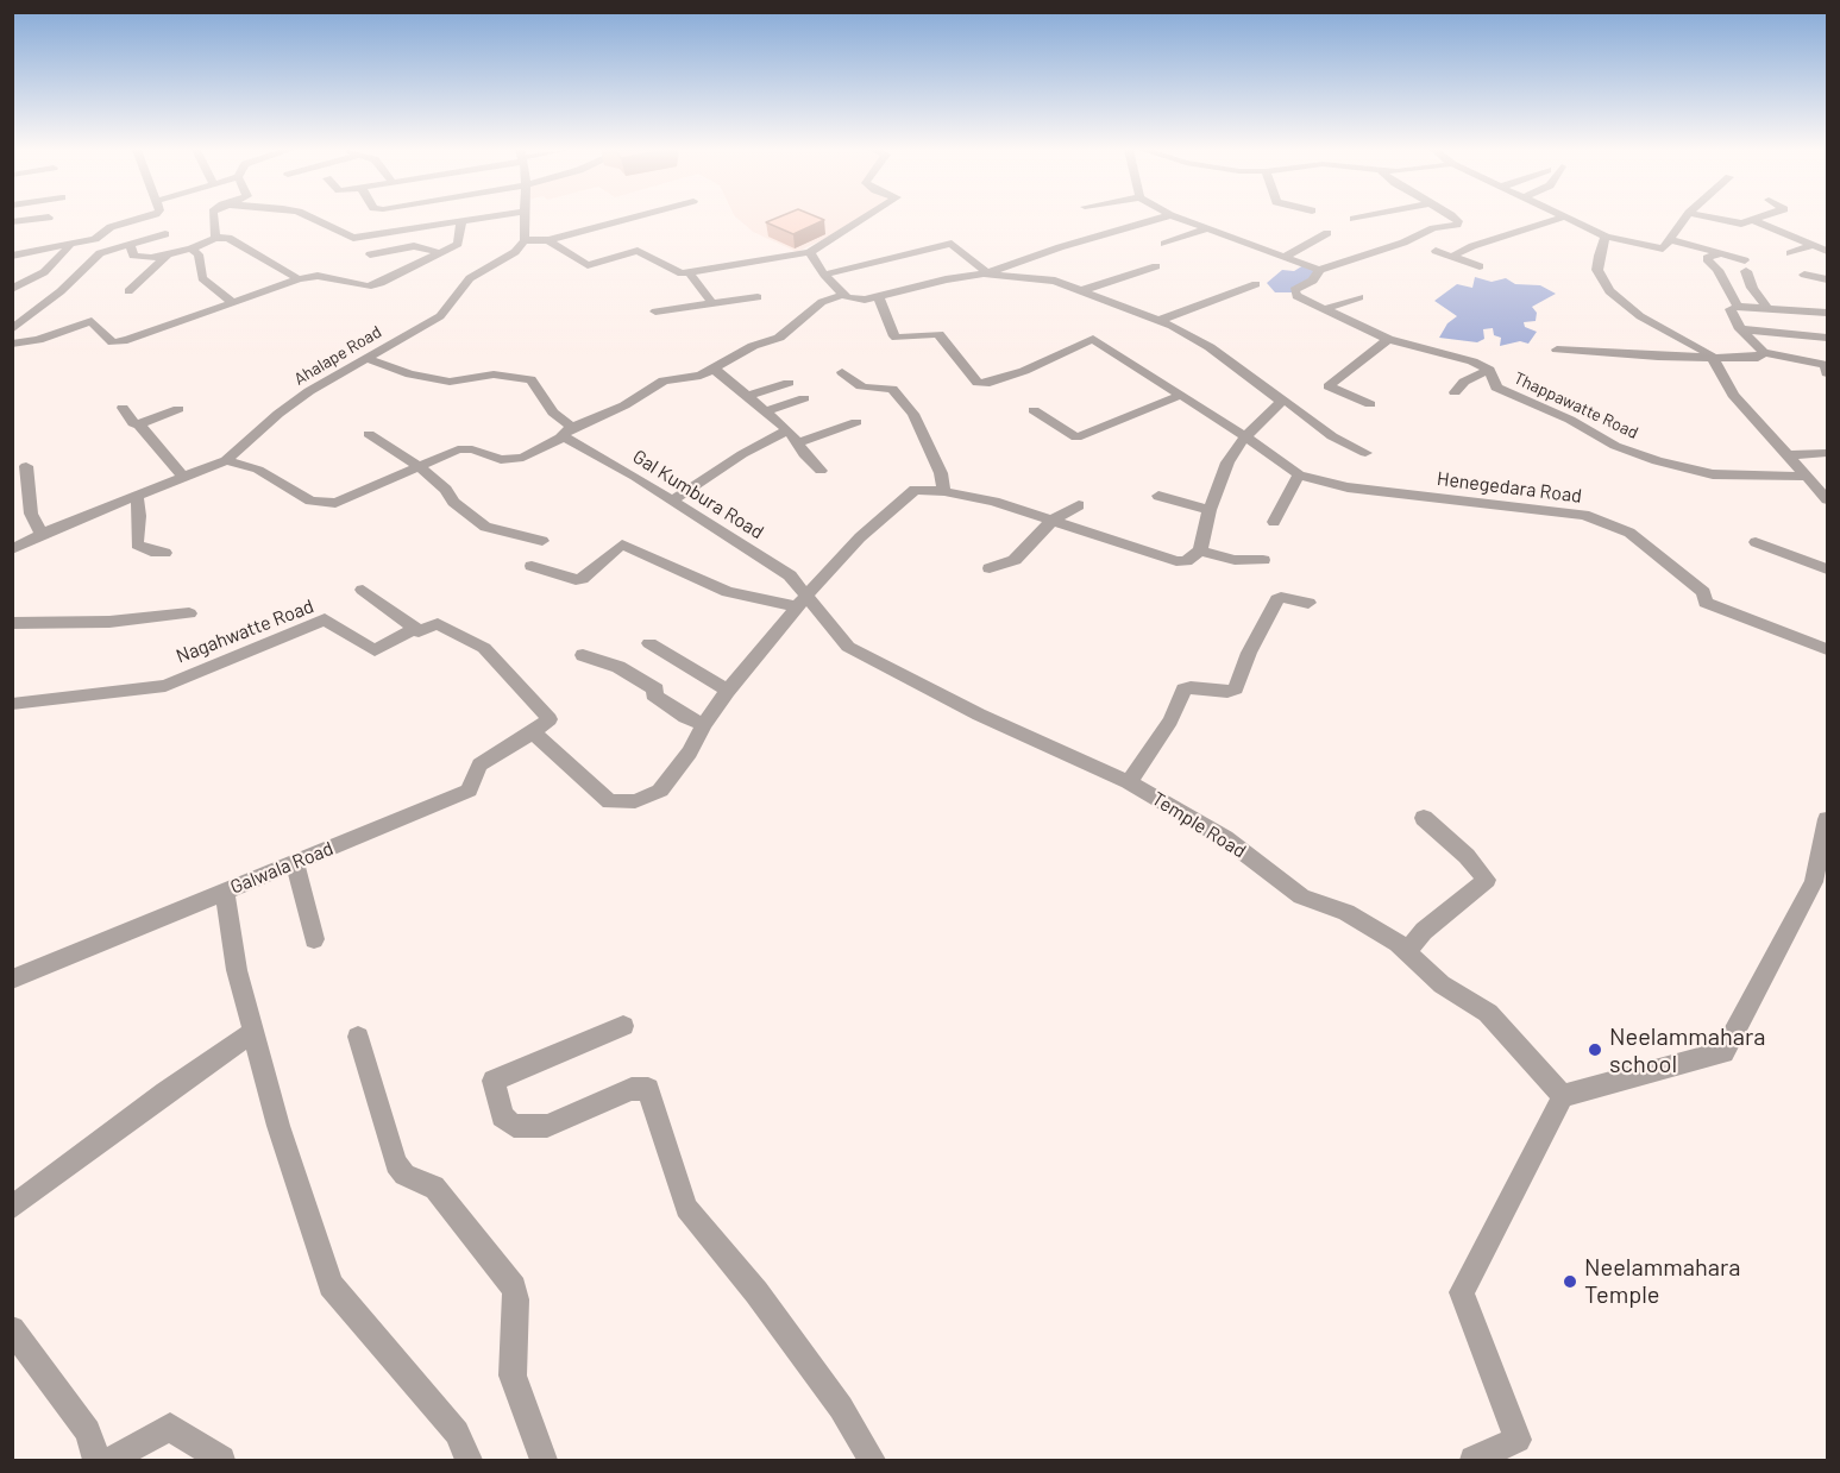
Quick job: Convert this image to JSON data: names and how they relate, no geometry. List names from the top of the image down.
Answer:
{
  "streets": {
    "street": [
      "Ahalape Road",
      "Thappawatte Road",
      "Henegedara Road",
      "Gal Kumbura Road",
      "Nagahwatte Road",
      "Temple Road",
      "Galwala Road"
    ]
  },
  "crossings": [
    ["Ahalape Road", "Gal Kumbura Road"],
    ["Gal Kumbura Road", "Temple Road"]
  ],
  "places": ["Neelammahara school", "Neelammahara Temple"]
}
